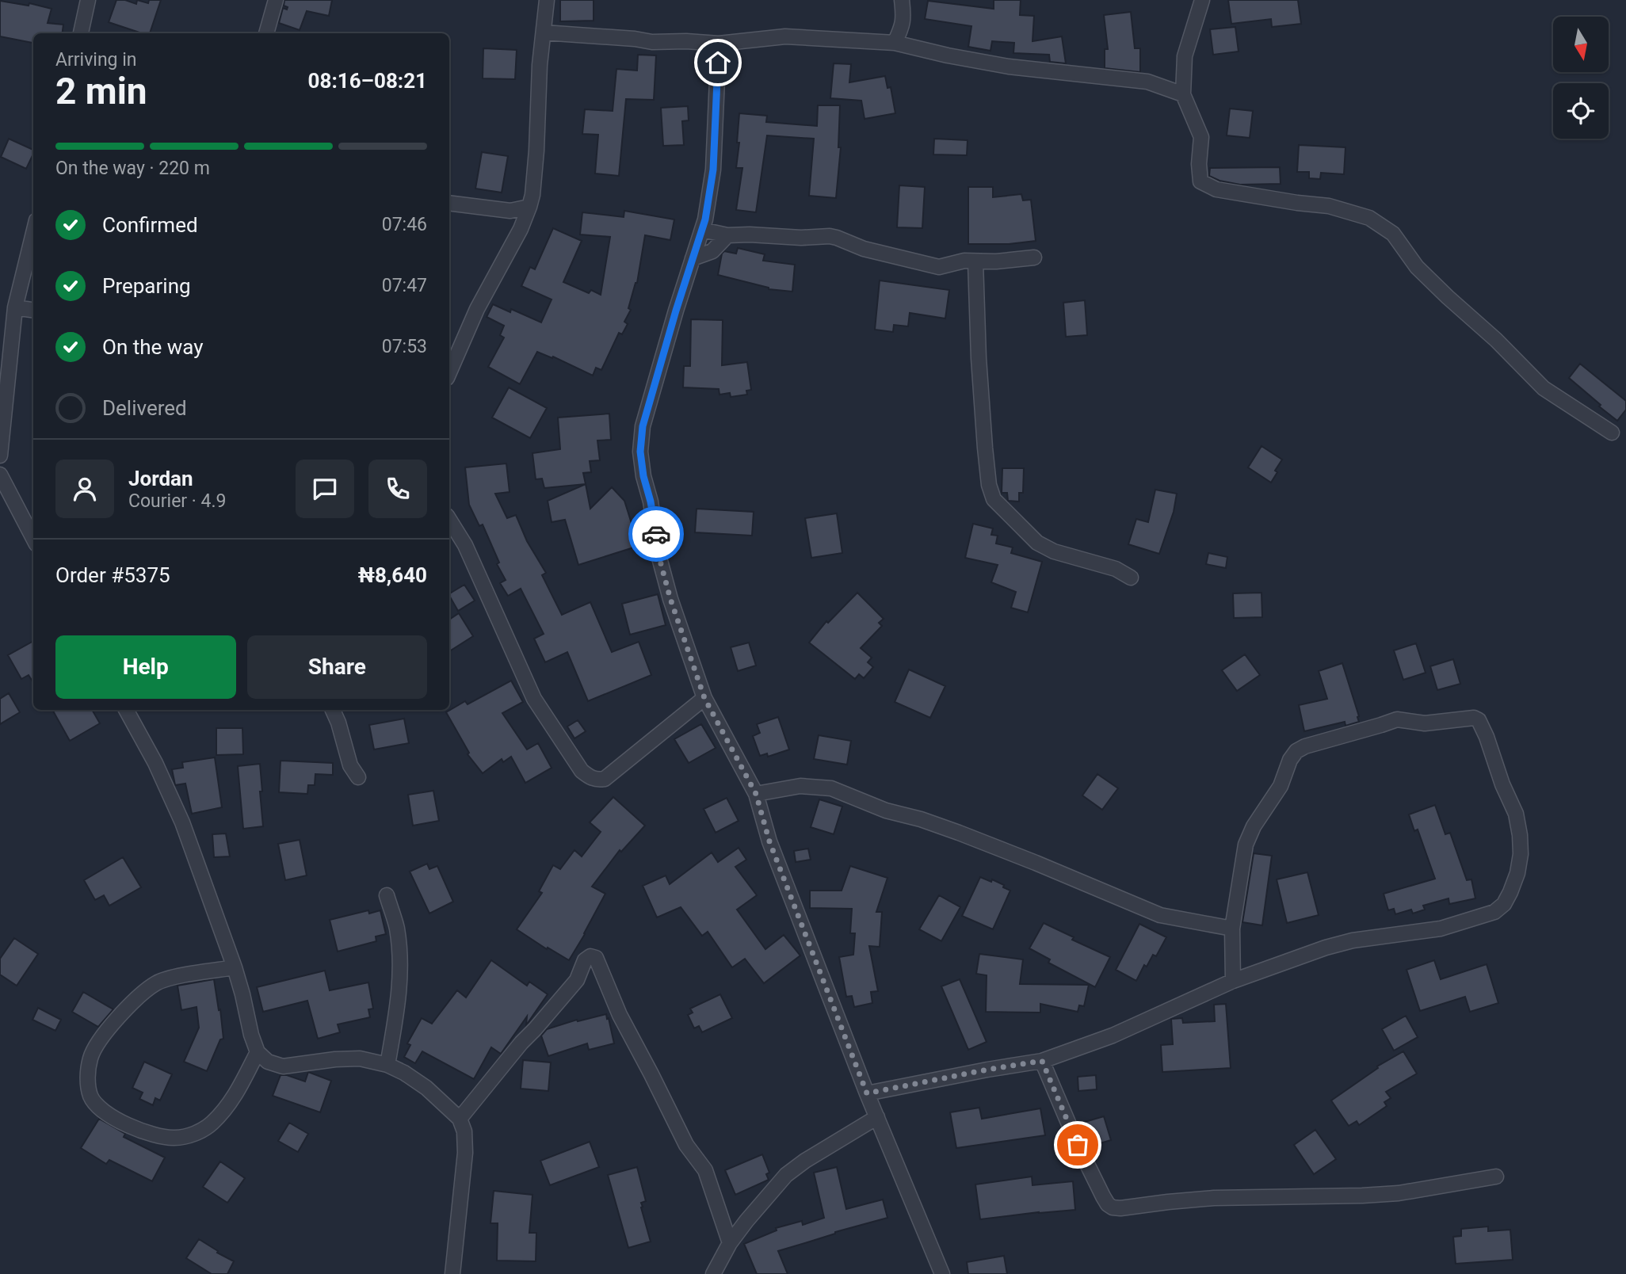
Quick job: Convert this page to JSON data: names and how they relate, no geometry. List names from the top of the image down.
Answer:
{
  "north": "bottom",
  "page": {
    "heading": ["2 min", "Arriving in", "08:16–08:21"],
    "panel": [
      "Jordan",
      "Courier · 4.9",
      "Order #5375",
      "₦8,640"
    ],
    "bar": "On the way · 220 m",
    "list": [
      ["Confirmed", "07:46"],
      ["Preparing", "07:47"],
      ["On the way", "07:53"],
      "Delivered"
    ],
    "buttons": ["Help", "Share"]
  }
}
